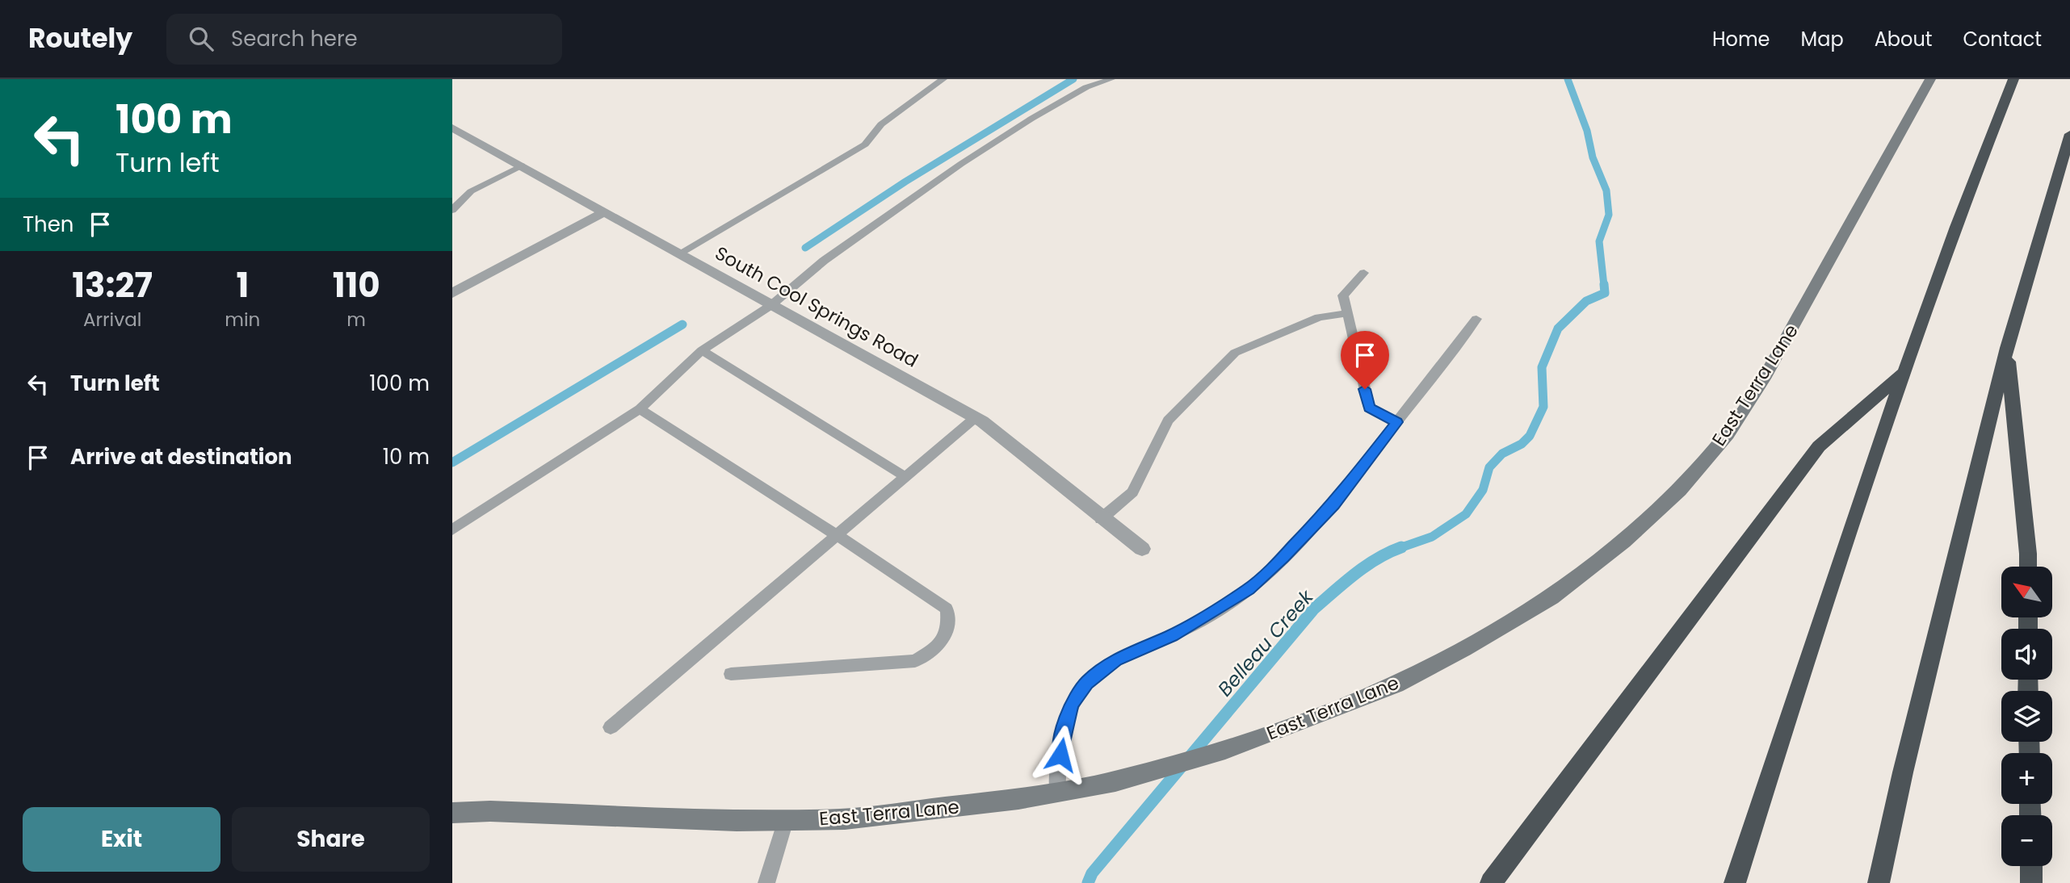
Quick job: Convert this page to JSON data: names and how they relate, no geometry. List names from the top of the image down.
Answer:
{
  "streets": {
    "street": ["South Cool Springs Road", "East Terra Lane"]
  },
  "water": ["Belleau Creek"],
  "north": "top left",
  "page": {
    "header": "Routely",
    "search": "Search here",
    "nav": [
      "Home",
      "Map",
      "About",
      "Contact"
    ],
    "turn": ["100 m", "Turn left"],
    "then": "Then",
    "eta": [
      "13:27",
      "Arrival",
      "1",
      "min",
      "110",
      "m"
    ],
    "list": [
      {
        "name": "Turn left",
        "value": "100 m"
      },
      {
        "name": "Arrive at destination",
        "value": "10 m"
      }
    ],
    "map_buttons": ["+", "−"],
    "buttons": ["Exit", "Share"]
  }
}
